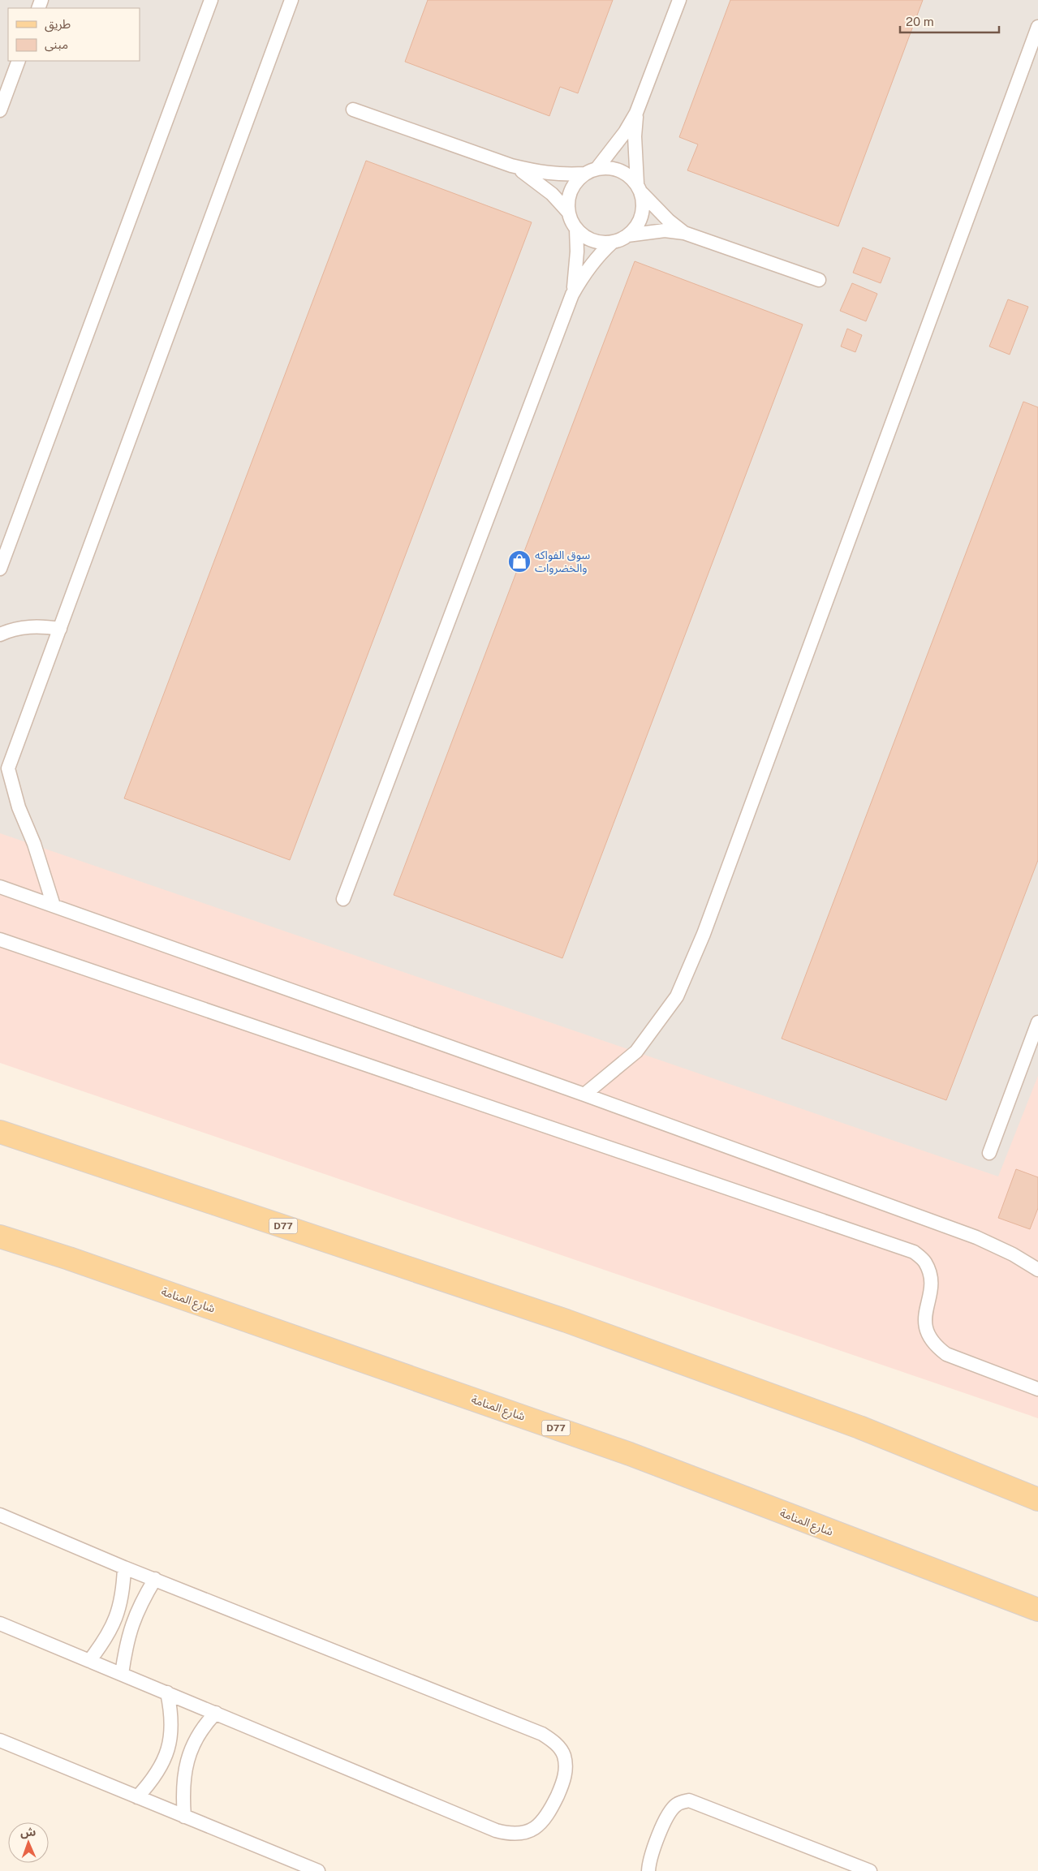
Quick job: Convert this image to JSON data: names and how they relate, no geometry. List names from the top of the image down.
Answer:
{
  "streets": {
    "main road": ["D77", "شارع المنامة"]
  },
  "places": {
    "shop": ["سوق الفواكه والخضروات"]
  },
  "legend": ["طريق", "مبنى"],
  "scale_bar": "20 m",
  "north": "top"
}
